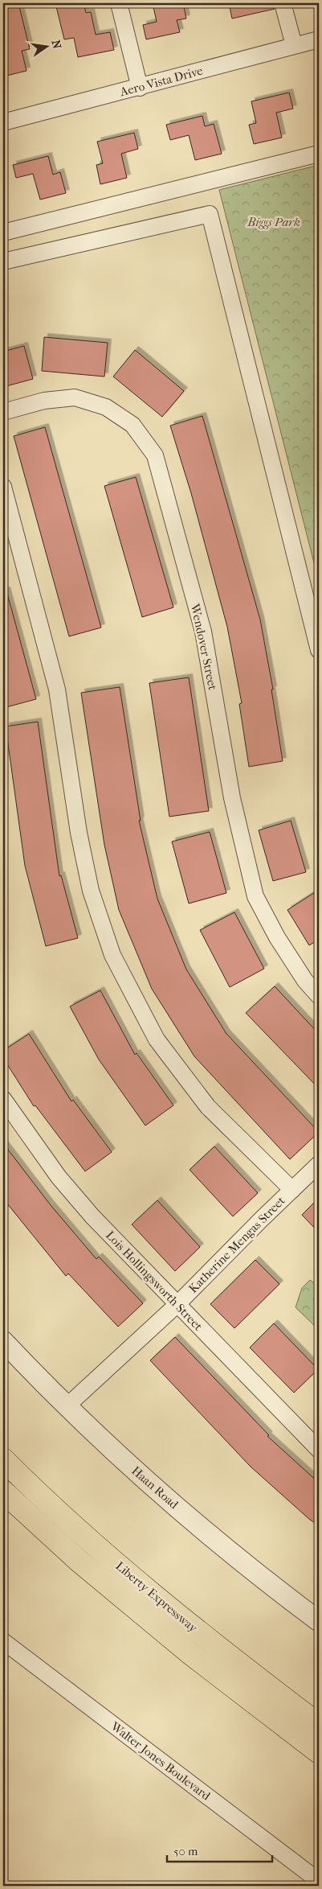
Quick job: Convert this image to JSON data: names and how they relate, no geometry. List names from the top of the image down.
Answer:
{
  "streets": {
    "highway": ["Liberty Expressway"],
    "street": [
      "Aero Vista Drive",
      "Wendover Street",
      "Katherine Mengas Street",
      "Lois Hollingsworth Street",
      "Haan Road",
      "Walter Jones Boulevard"
    ]
  },
  "crossings": [
    ["Katherine Mengas Street", "Lois Hollingsworth Street"],
    ["Katherine Mengas Street", "Haan Road"]
  ],
  "parks": ["Biggs Park"],
  "scale_bar": "50 m",
  "north": "right"
}
